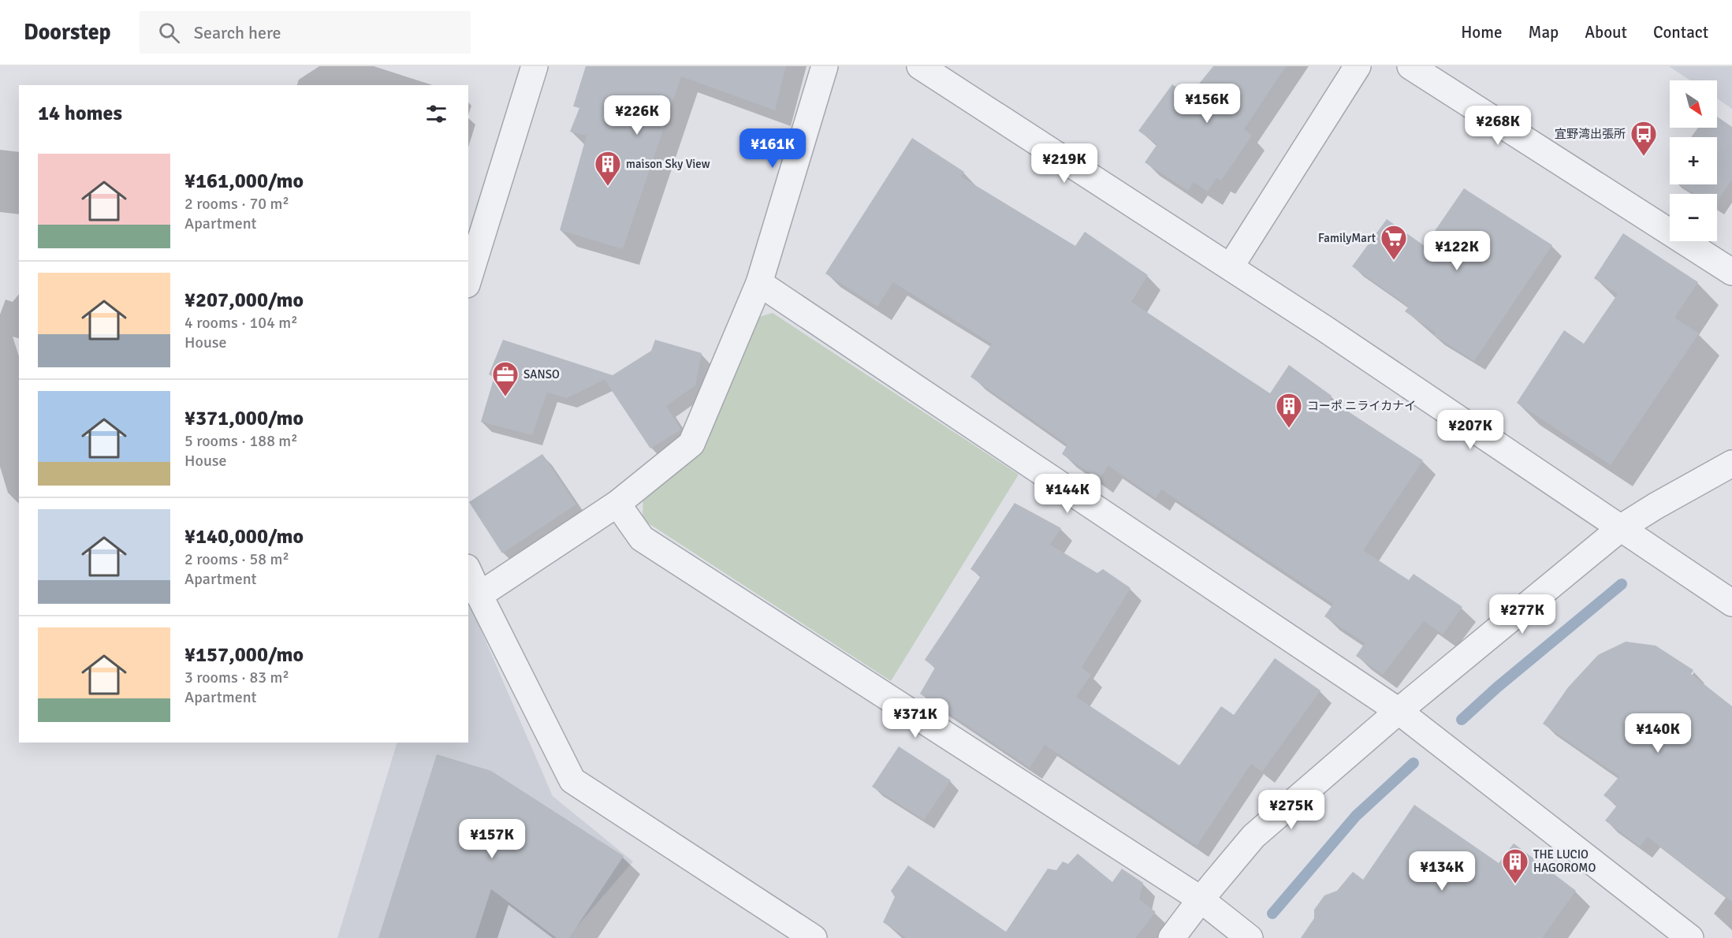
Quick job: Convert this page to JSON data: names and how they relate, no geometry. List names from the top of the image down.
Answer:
{
  "places": {
    "bus stop": ["宜野湾出張所"],
    "building": ["maison Sky View", "コーポ ニライカナイ", "THE LUCIO HAGOROMO"],
    "supermarket": ["FamilyMart"],
    "office": ["SANSO"]
  },
  "north": "bottom right",
  "page": {
    "header": "Doorstep",
    "search": "Search here",
    "nav": [
      "Home",
      "Map",
      "About",
      "Contact"
    ],
    "map_buttons": ["+", "−"],
    "price": [
      "¥156K",
      "¥226K",
      "¥268K",
      "¥161K",
      "¥219K",
      "¥122K",
      "¥207K",
      "¥144K",
      "¥277K",
      "¥371K",
      "¥140K",
      "¥275K",
      "¥157K",
      "¥134K"
    ],
    "heading": "14 homes",
    "list": [
      {
        "name": "¥161,000/mo",
        "note": "2 rooms · 70 m² · Apartment"
      },
      {
        "name": "¥207,000/mo",
        "note": "4 rooms · 104 m² · House"
      },
      {
        "name": "¥371,000/mo",
        "note": "5 rooms · 188 m² · House"
      },
      {
        "name": "¥140,000/mo",
        "note": "2 rooms · 58 m² · Apartment"
      },
      {
        "name": "¥157,000/mo",
        "note": "3 rooms · 83 m² · Apartment"
      }
    ]
  }
}
